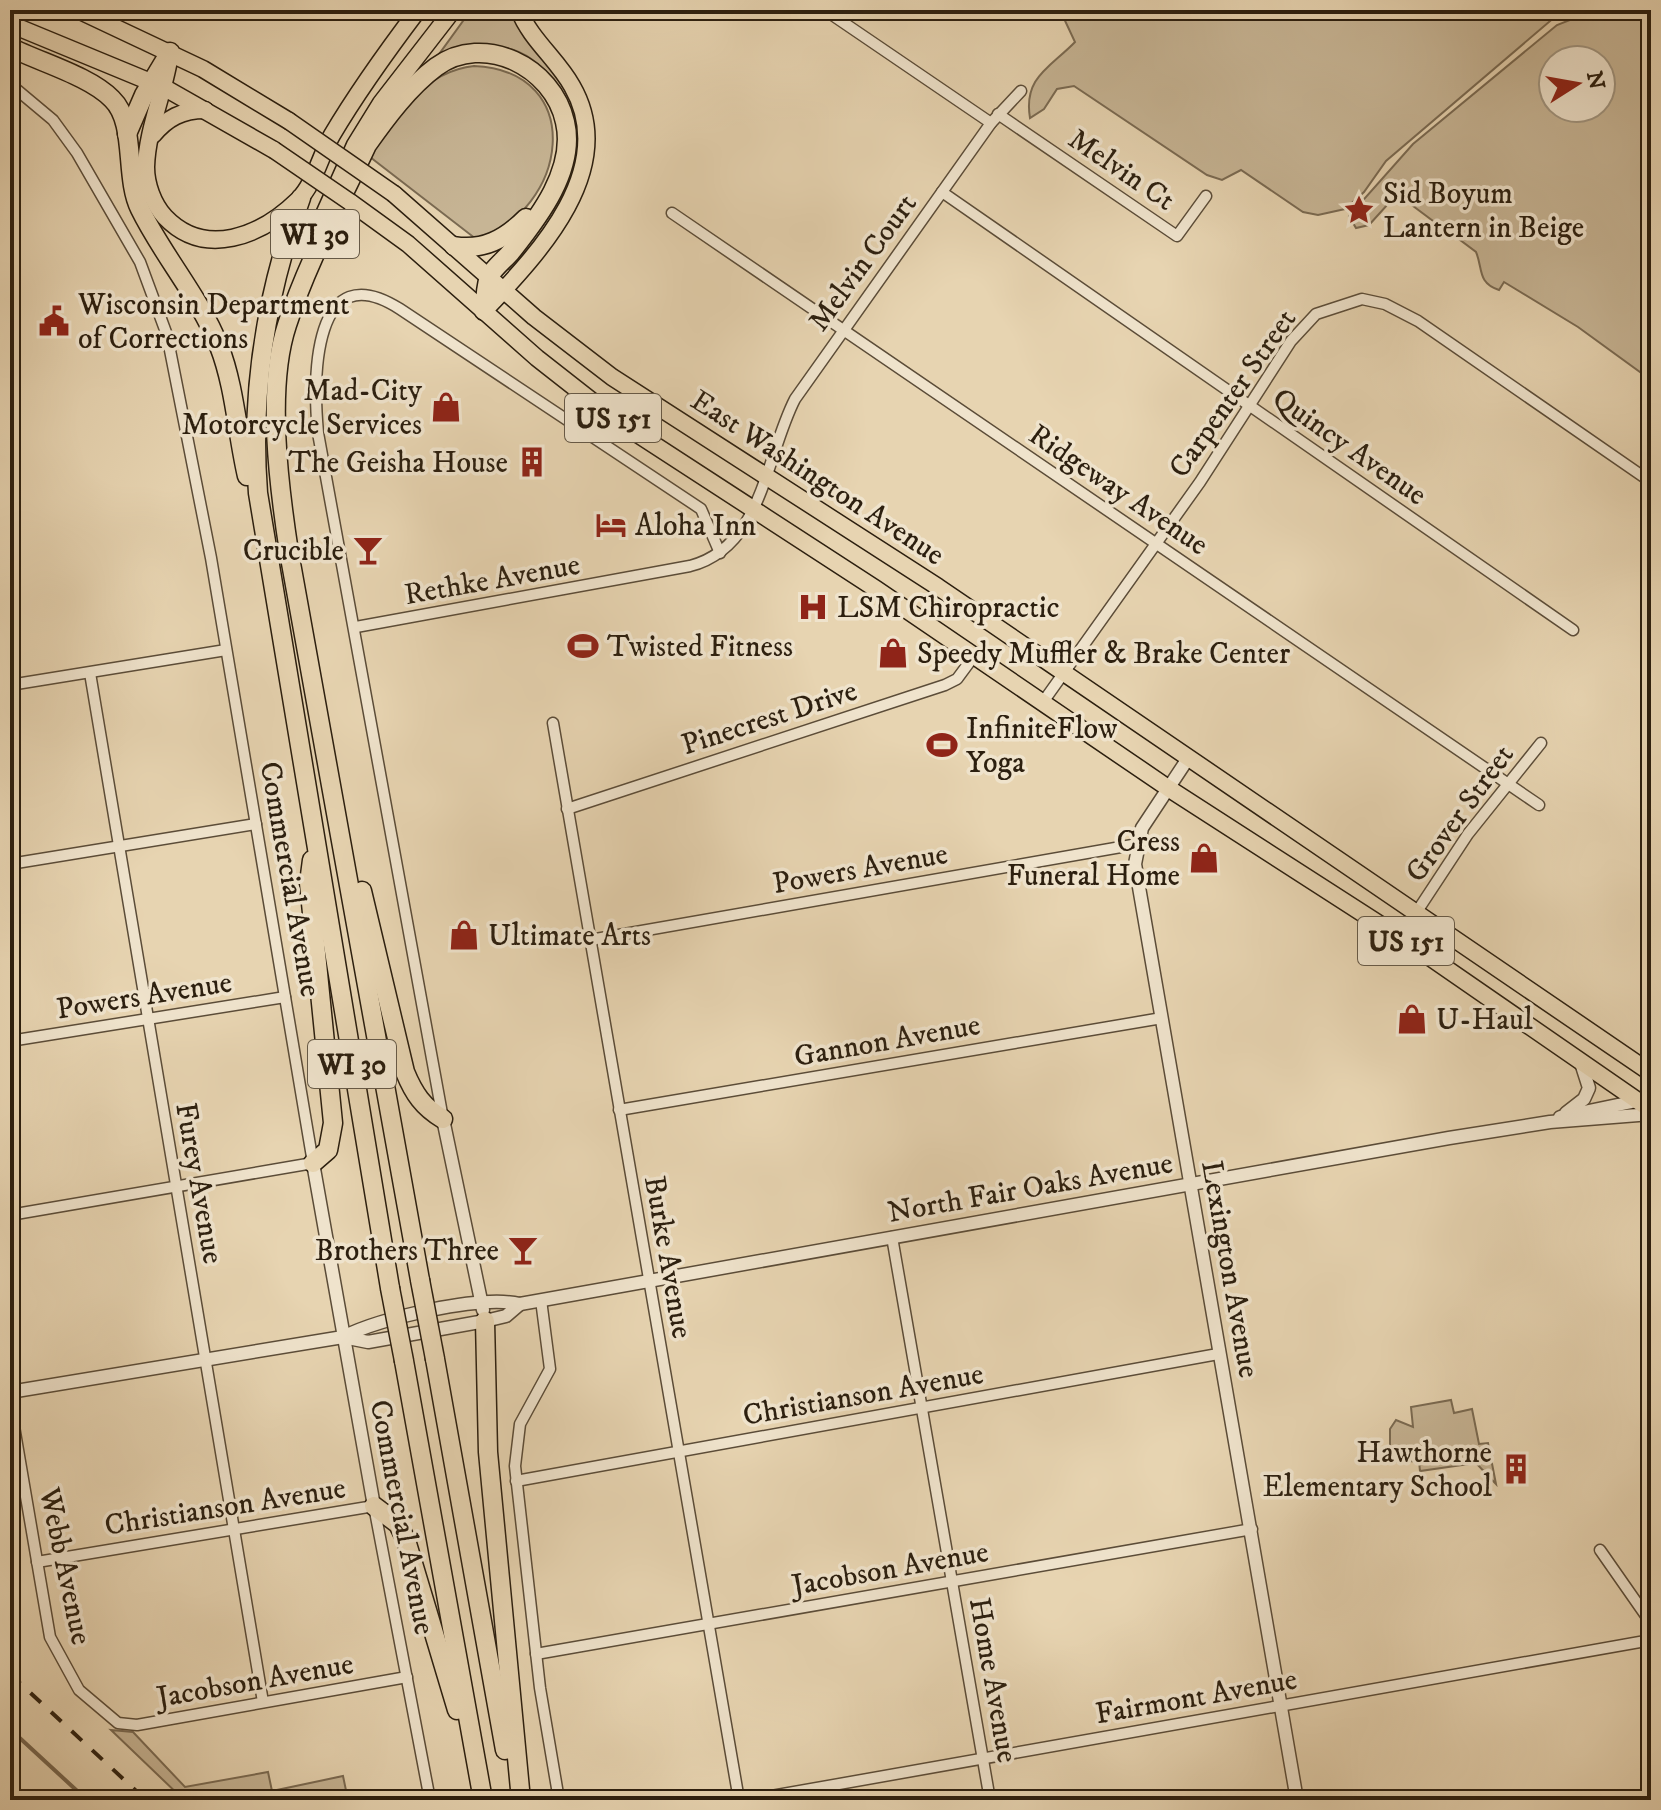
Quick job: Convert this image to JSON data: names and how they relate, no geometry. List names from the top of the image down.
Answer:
{
  "streets": {
    "highway": ["WI 30"],
    "main road": ["US 151", "East Washington Avenue"],
    "street": [
      "Melvin Ct",
      "Melvin Court",
      "Carpenter Street",
      "Quincy Avenue",
      "Ridgeway Avenue",
      "Rethke Avenue",
      "Pinecrest Drive",
      "Grover Street",
      "Powers Avenue",
      "Commercial Avenue",
      "Gannon Avenue",
      "Furey Avenue",
      "North Fair Oaks Avenue",
      "Burke Avenue",
      "Lexington Avenue",
      "Christianson Avenue",
      "Webb Avenue",
      "Jacobson Avenue",
      "Home Avenue",
      "Fairmont Avenue"
    ]
  },
  "crossings": [
    ["Melvin Ct", "Melvin Court"],
    ["Melvin Court", "Quincy Avenue"],
    ["Melvin Court", "East Washington Avenue"],
    ["Melvin Court", "Ridgeway Avenue"],
    ["Melvin Court", "Rethke Avenue"],
    ["Carpenter Street", "Quincy Avenue"],
    ["Carpenter Street", "East Washington Avenue"],
    ["Carpenter Street", "Ridgeway Avenue"],
    ["East Washington Avenue", "Rethke Avenue"],
    ["East Washington Avenue", "Pinecrest Drive"],
    ["East Washington Avenue", "Grover Street"],
    ["East Washington Avenue", "North Fair Oaks Avenue"],
    ["East Washington Avenue", "Lexington Avenue"],
    ["Ridgeway Avenue", "Grover Street"],
    ["Pinecrest Drive", "Burke Avenue"],
    ["Powers Avenue", "Commercial Avenue"],
    ["Powers Avenue", "Furey Avenue"],
    ["Powers Avenue", "Burke Avenue"],
    ["Powers Avenue", "Lexington Avenue"],
    ["Commercial Avenue", "North Fair Oaks Avenue"],
    ["Commercial Avenue", "Christianson Avenue"],
    ["Commercial Avenue", "Jacobson Avenue"],
    ["Gannon Avenue", "Burke Avenue"],
    ["Gannon Avenue", "Lexington Avenue"],
    ["Furey Avenue", "North Fair Oaks Avenue"],
    ["Furey Avenue", "Christianson Avenue"],
    ["Furey Avenue", "Jacobson Avenue"],
    ["North Fair Oaks Avenue", "Burke Avenue"],
    ["North Fair Oaks Avenue", "Lexington Avenue"],
    ["North Fair Oaks Avenue", "Home Avenue"],
    ["Burke Avenue", "Christianson Avenue"],
    ["Burke Avenue", "Jacobson Avenue"],
    ["Lexington Avenue", "Christianson Avenue"],
    ["Lexington Avenue", "Jacobson Avenue"],
    ["Lexington Avenue", "Fairmont Avenue"],
    ["Christianson Avenue", "Webb Avenue"],
    ["Christianson Avenue", "Home Avenue"],
    ["Webb Avenue", "Jacobson Avenue"],
    ["Jacobson Avenue", "Home Avenue"],
    ["Home Avenue", "Fairmont Avenue"]
  ],
  "places": {
    "place": ["Sid Boyum Lantern in Beige"],
    "public building": ["Wisconsin Department of Corrections"],
    "shop": [
      "Mad-City Motorcycle Services",
      "Speedy Muffler & Brake Center",
      "Cress Funeral Home",
      "Ultimate Arts",
      "U-Haul"
    ],
    "building": ["The Geisha House", "Hawthorne Elementary School"],
    "hotel": ["Aloha Inn"],
    "bar": ["Crucible", "Brothers Three"],
    "hospital": ["LSM Chiropractic"],
    "sports": ["Twisted Fitness", "InfiniteFlow Yoga"]
  },
  "north": "right"
}
